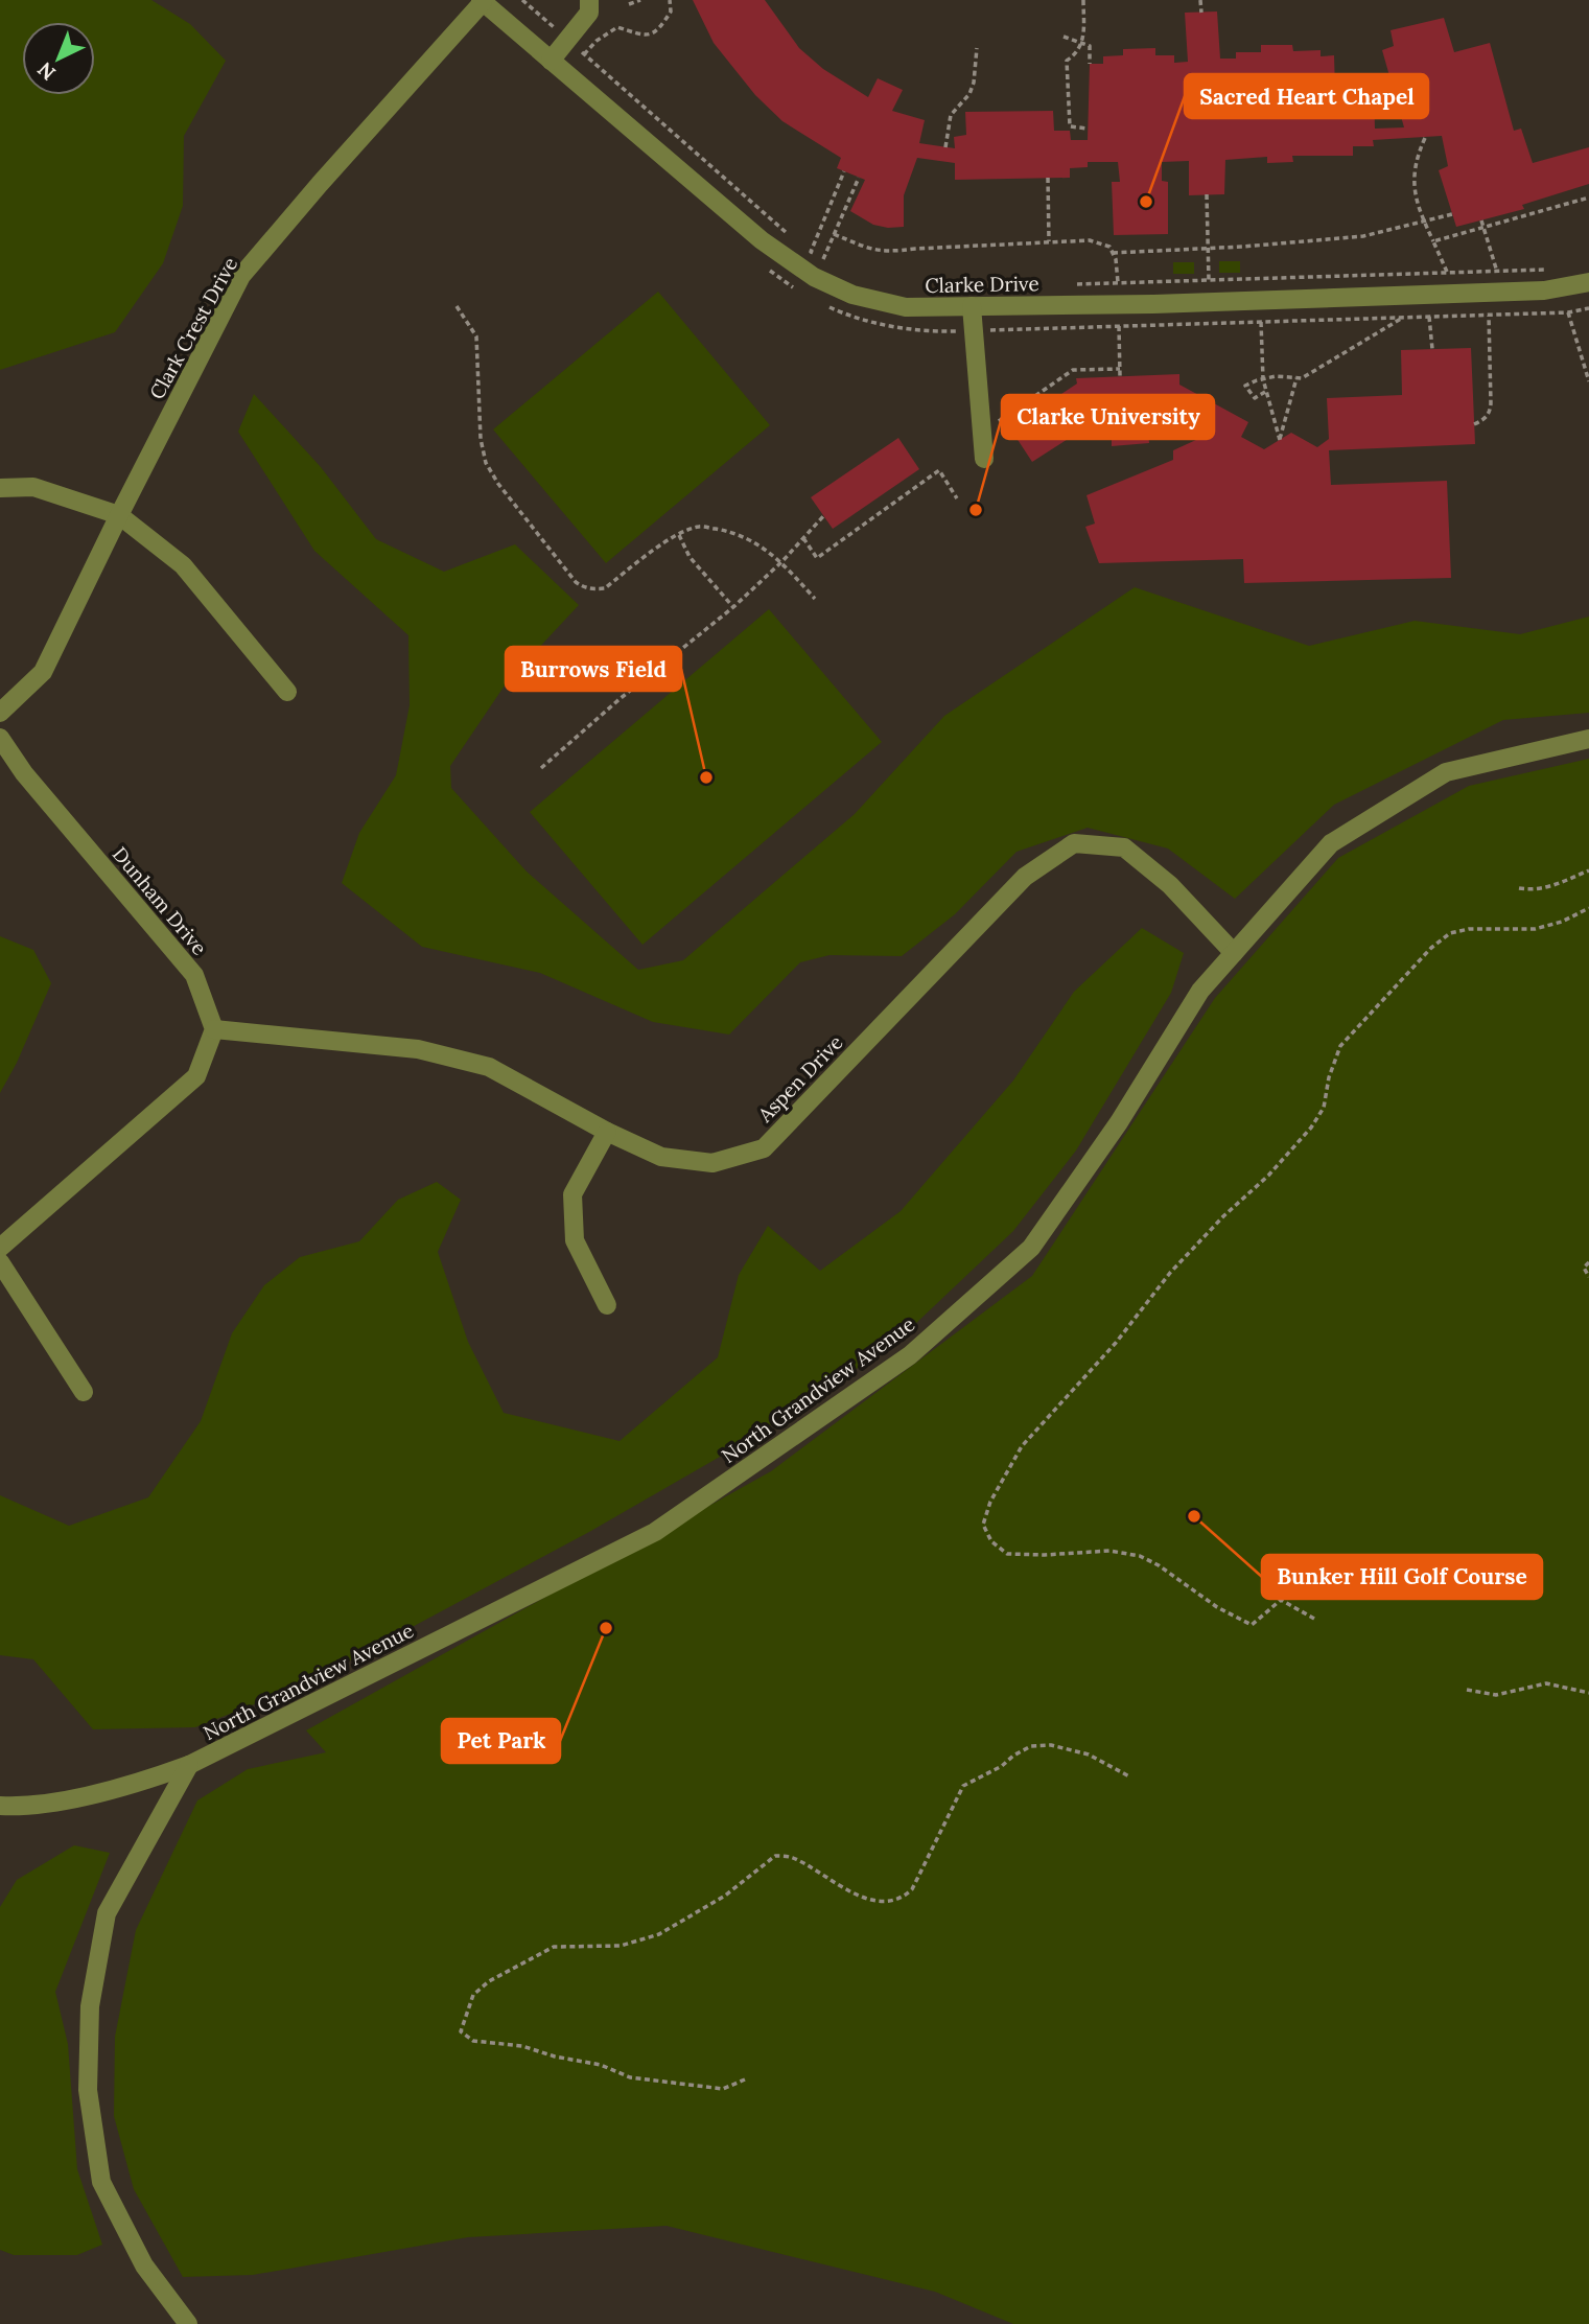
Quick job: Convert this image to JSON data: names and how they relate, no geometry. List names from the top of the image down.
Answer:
{
  "streets": {
    "street": [
      "Clarke Drive",
      "Clark Crest Drive",
      "Dunham Drive",
      "Aspen Drive",
      "North Grandview Avenue"
    ]
  },
  "crossings": [
    ["Clarke Drive", "Clark Crest Drive"],
    ["Dunham Drive", "Aspen Drive"],
    ["Aspen Drive", "North Grandview Avenue"]
  ],
  "places": [
    "Sacred Heart Chapel",
    "Clarke University",
    "Burrows Field",
    "Bunker Hill Golf Course",
    "Pet Park"
  ],
  "north": "bottom left"
}
